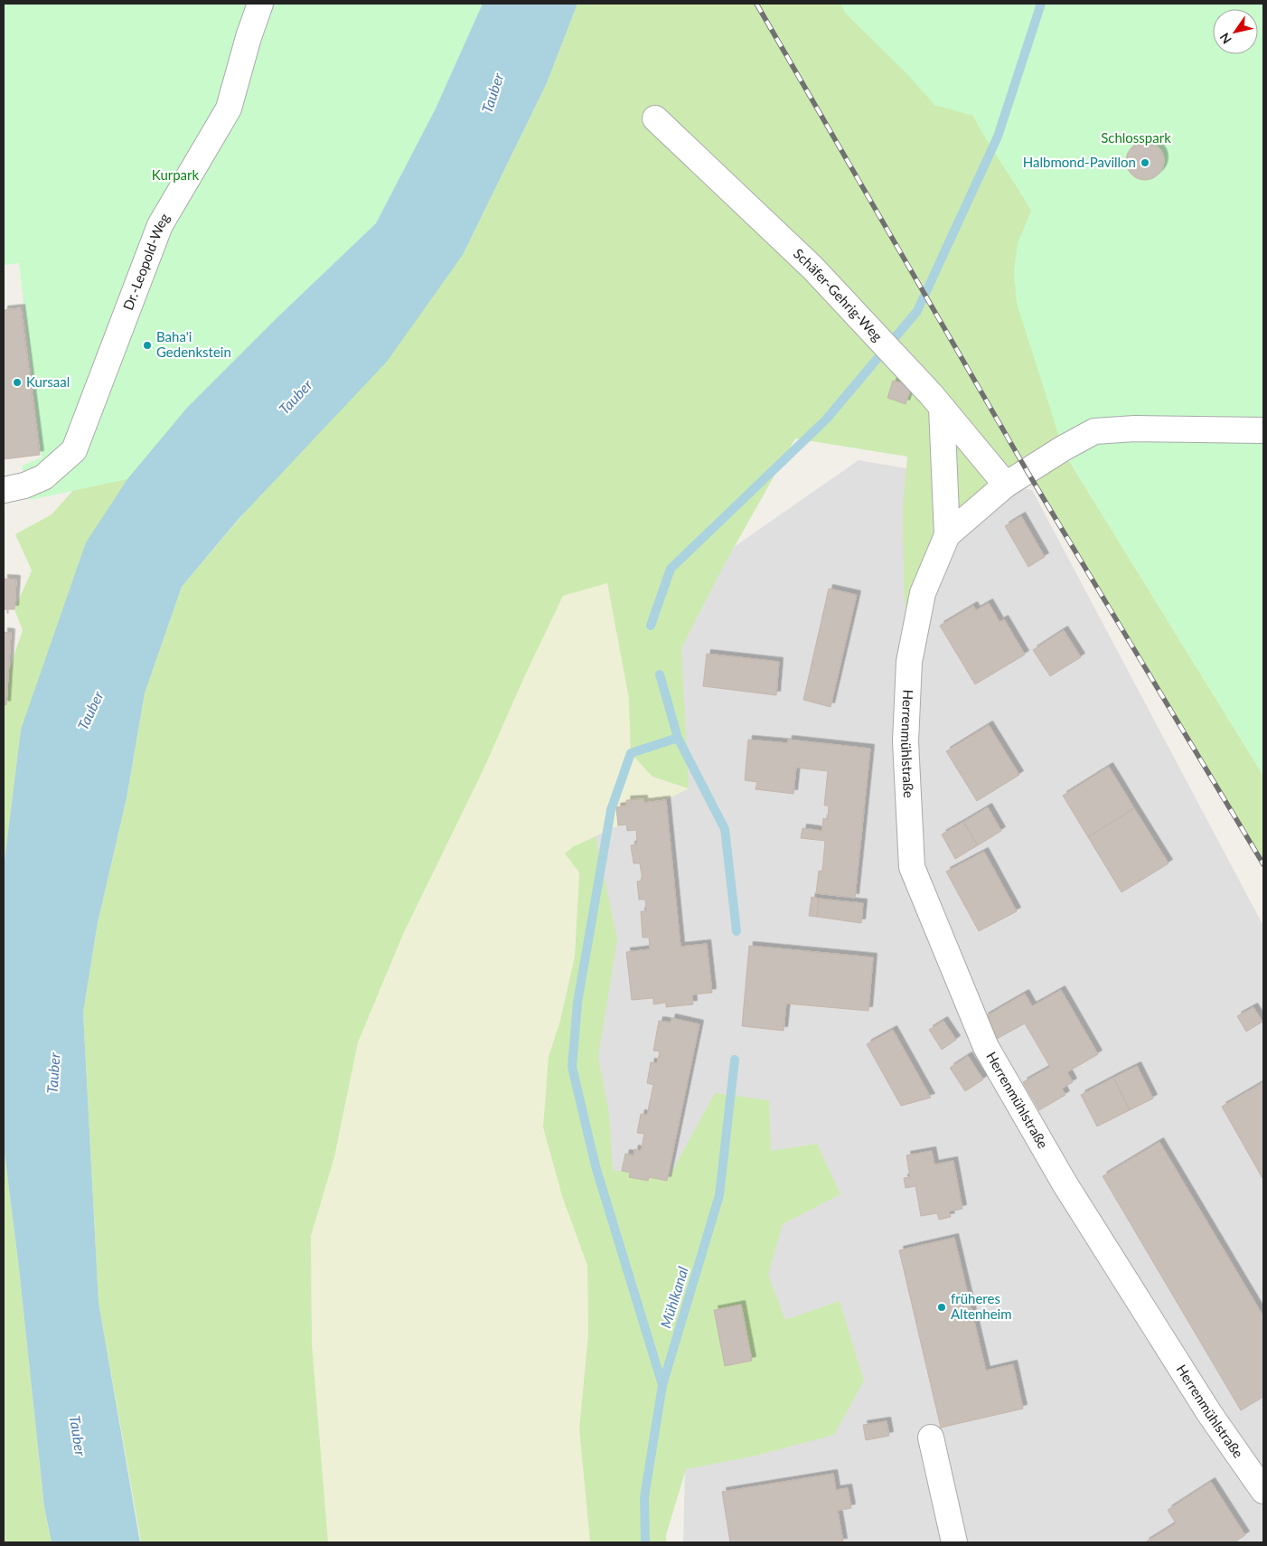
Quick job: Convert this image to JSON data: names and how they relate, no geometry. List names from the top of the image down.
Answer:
{
  "streets": {
    "street": ["Dr.-Leopold-Weg", "Schäfer-Gehrig-Weg", "Herrenmühlstraße"]
  },
  "water": ["Tauber", "Mühlkanal"],
  "parks": ["Schlosspark", "Kurpark"],
  "places": [
    "Halbmond-Pavillon",
    "Baha'i Gedenkstein",
    "Kursaal",
    "früheres Altenheim"
  ],
  "north": "bottom left"
}
